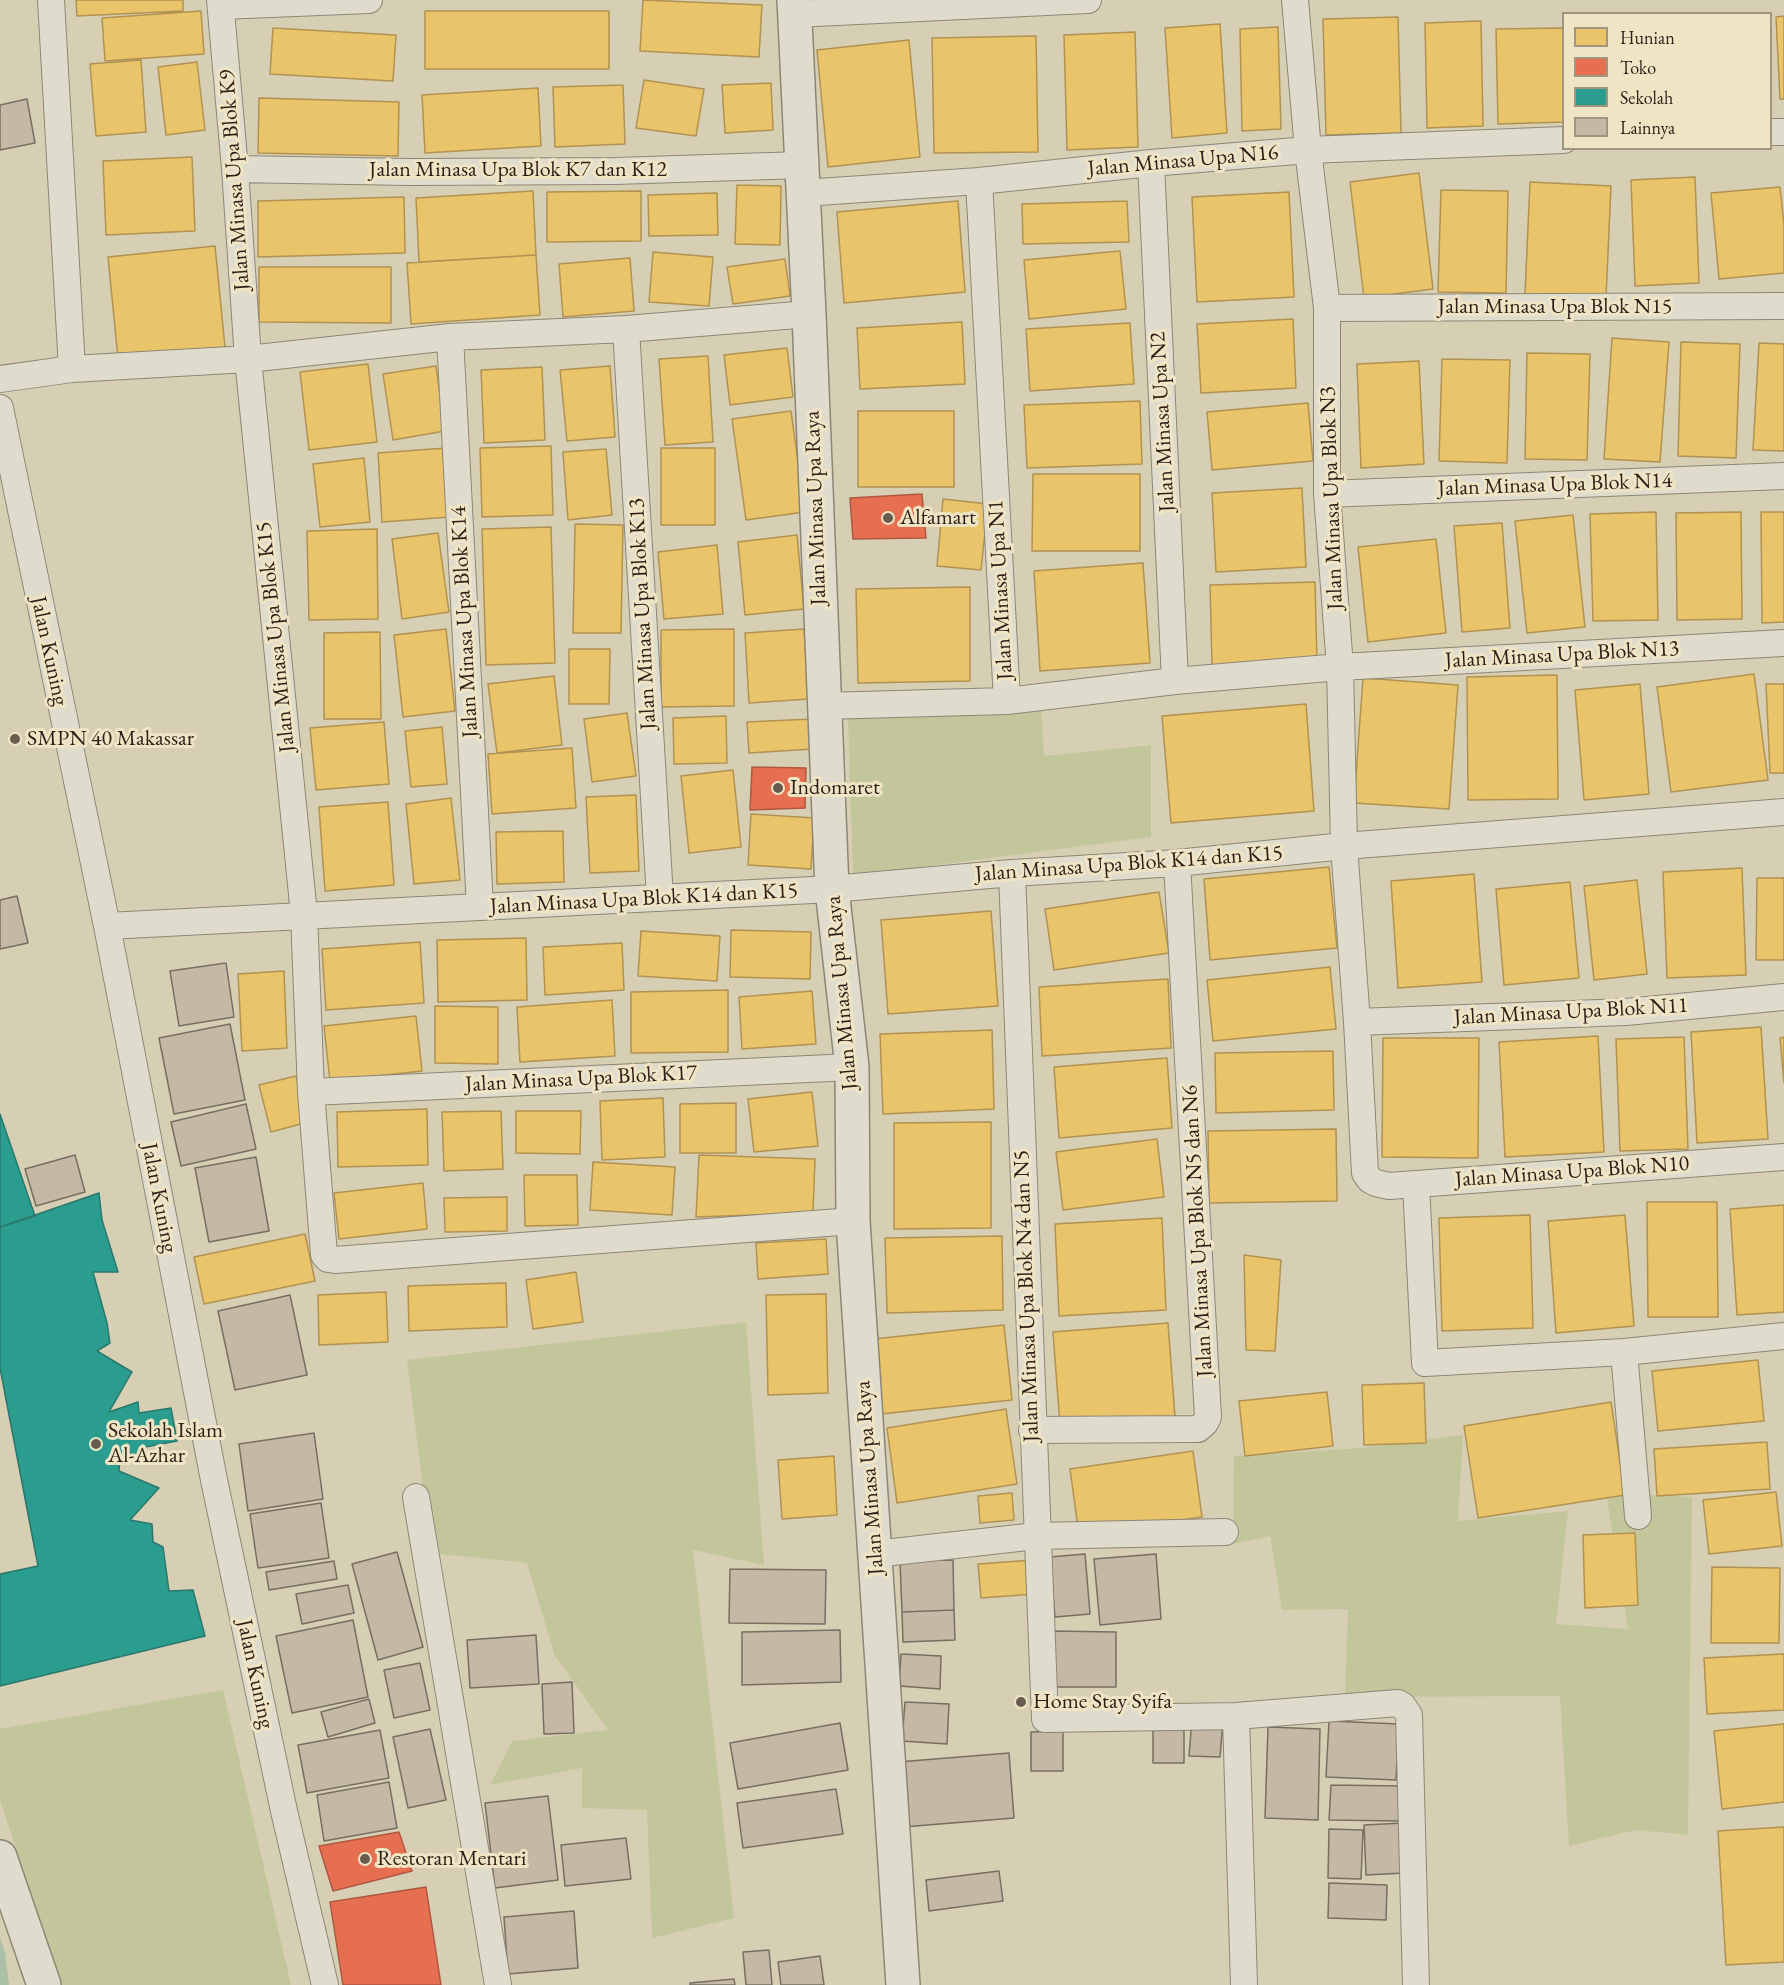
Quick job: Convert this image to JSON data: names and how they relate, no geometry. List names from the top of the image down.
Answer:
{
  "streets": {
    "street": [
      "Jalan Minasa Upa N16",
      "Jalan Minasa Upa Blok K7 dan K12",
      "Jalan Minasa Upa Blok K9",
      "Jalan Minasa Upa Blok N15",
      "Jalan Minasa Upa N2",
      "Jalan Minasa Upa Blok N14",
      "Jalan Minasa Upa Blok N3",
      "Jalan Minasa Upa Raya",
      "Jalan Minasa Upa N1",
      "Jalan Minasa Upa Blok K13",
      "Jalan Minasa Upa Blok K14",
      "Jalan Minasa Upa Blok K15",
      "Jalan Kuning",
      "Jalan Minasa Upa Blok N13",
      "Jalan Minasa Upa Blok K14 dan K15",
      "Jalan Minasa Upa Blok N11",
      "Jalan Minasa Upa Blok K17",
      "Jalan Minasa Upa Blok N10",
      "Jalan Minasa Upa Blok N5 dan N6",
      "Jalan Minasa Upa Blok N4 dan N5"
    ]
  },
  "crossings": [
    ["Jalan Minasa Upa N16", "Jalan Minasa Upa Blok K7 dan K12"],
    ["Jalan Minasa Upa N16", "Jalan Minasa Upa N2"],
    ["Jalan Minasa Upa N16", "Jalan Minasa Upa Blok N3"],
    ["Jalan Minasa Upa N16", "Jalan Minasa Upa Raya"],
    ["Jalan Minasa Upa N16", "Jalan Minasa Upa N1"],
    ["Jalan Minasa Upa Blok K7 dan K12", "Jalan Minasa Upa Blok K9"],
    ["Jalan Minasa Upa Blok K7 dan K12", "Jalan Minasa Upa Raya"],
    ["Jalan Minasa Upa Blok K9", "Jalan Minasa Upa Blok K15"],
    ["Jalan Minasa Upa Blok N15", "Jalan Minasa Upa Blok N3"],
    ["Jalan Minasa Upa N2", "Jalan Minasa Upa N1"],
    ["Jalan Minasa Upa Blok N14", "Jalan Minasa Upa Blok N3"],
    ["Jalan Minasa Upa Blok N3", "Jalan Minasa Upa N1"],
    ["Jalan Minasa Upa Blok N3", "Jalan Minasa Upa Blok N13"],
    ["Jalan Minasa Upa Blok N3", "Jalan Minasa Upa Blok K14 dan K15"],
    ["Jalan Minasa Upa Blok N3", "Jalan Minasa Upa Blok N11"],
    ["Jalan Minasa Upa Blok N3", "Jalan Minasa Upa Blok N10"],
    ["Jalan Minasa Upa Raya", "Jalan Minasa Upa Blok K15"],
    ["Jalan Minasa Upa Raya", "Jalan Minasa Upa Blok K14 dan K15"],
    ["Jalan Minasa Upa Raya", "Jalan Minasa Upa Blok K17"],
    ["Jalan Minasa Upa N1", "Jalan Minasa Upa Blok N13"],
    ["Jalan Minasa Upa Blok K13", "Jalan Minasa Upa Blok K14 dan K15"],
    ["Jalan Minasa Upa Blok K14", "Jalan Minasa Upa Blok K14 dan K15"],
    ["Jalan Minasa Upa Blok K15", "Jalan Minasa Upa Blok K14 dan K15"],
    ["Jalan Minasa Upa Blok K15", "Jalan Minasa Upa Blok K17"],
    ["Jalan Kuning", "Jalan Minasa Upa Blok K14 dan K15"],
    ["Jalan Minasa Upa Blok K14 dan K15", "Jalan Minasa Upa Blok N5 dan N6"],
    ["Jalan Minasa Upa Blok K14 dan K15", "Jalan Minasa Upa Blok N4 dan N5"],
    ["Jalan Minasa Upa Blok N5 dan N6", "Jalan Minasa Upa Blok N4 dan N5"]
  ],
  "places": [
    "Alfamart",
    "SMPN 40 Makassar",
    "Indomaret",
    "Sekolah Islam Al-Azhar",
    "Home Stay Syifa",
    "Restoran Mentari"
  ],
  "legend": [
    "Hunian",
    "Toko",
    "Sekolah",
    "Lainnya"
  ]
}
